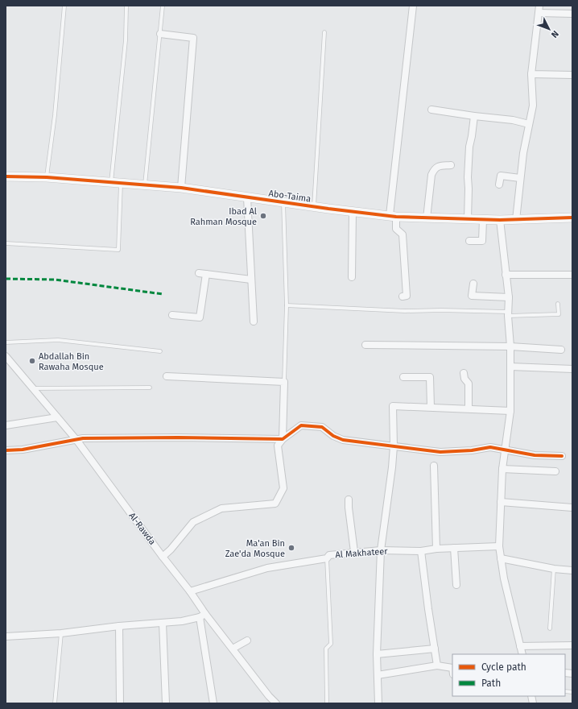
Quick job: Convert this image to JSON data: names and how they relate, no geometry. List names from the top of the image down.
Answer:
{
  "streets": {
    "street": ["Abo-Taima", "Al-Rawda", "Al Makhateer"]
  },
  "crossings": [
    ["Al-Rawda", "Al Makhateer"]
  ],
  "places": ["Ibad Al Rahman Mosque", "Abdallah Bin Rawaha Mosque", "Ma'an Bin Zae'da Mosque"],
  "legend": ["Cycle path", "Path"],
  "north": "bottom right"
}
